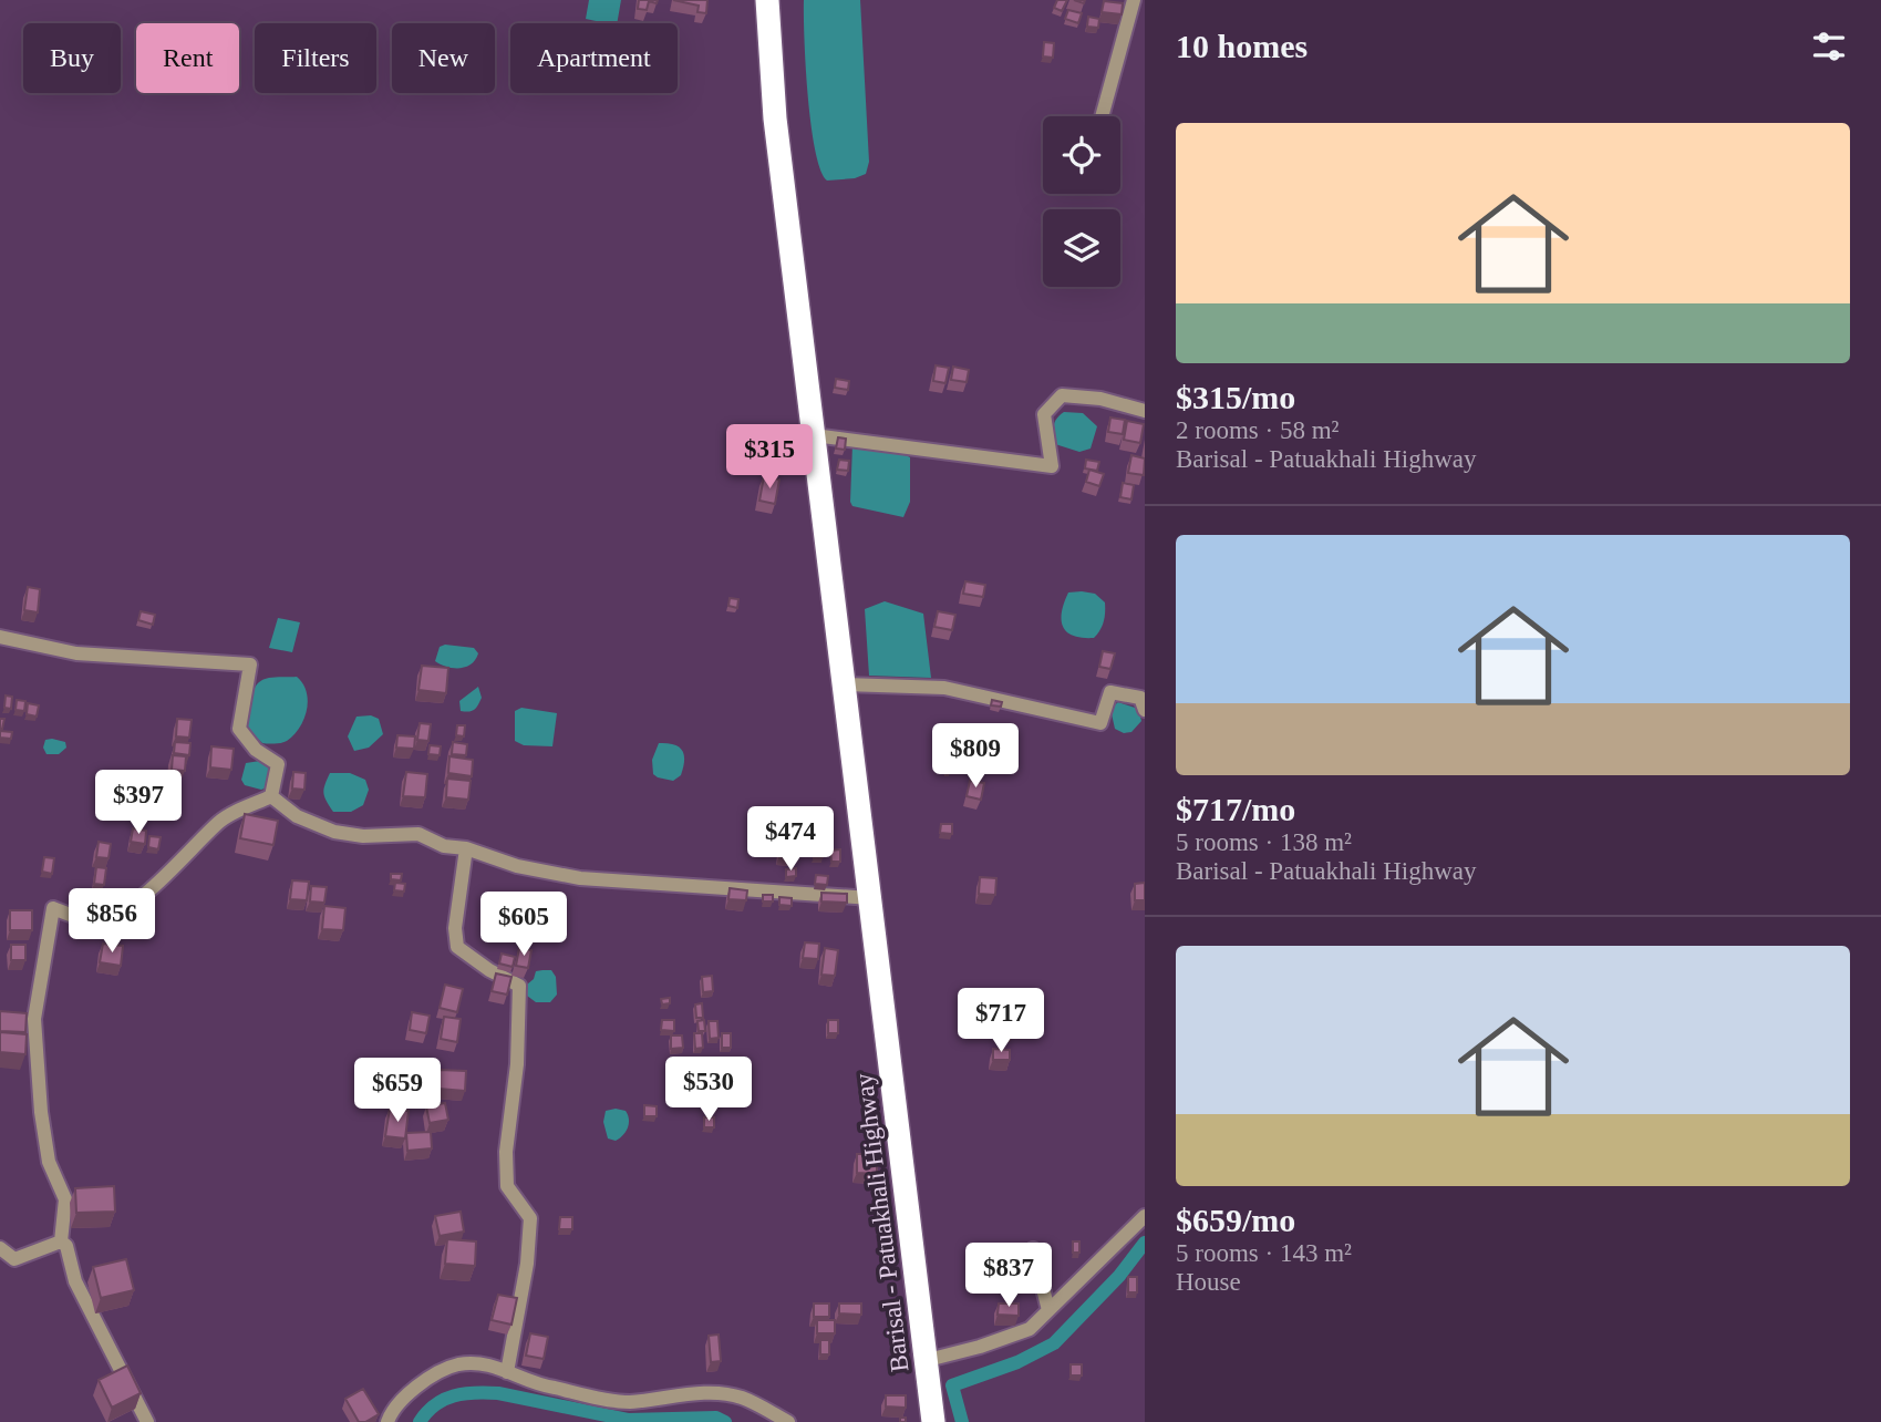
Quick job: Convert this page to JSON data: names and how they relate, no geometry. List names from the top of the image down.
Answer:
{
  "streets": {
    "highway": ["Barisal - Patuakhali Highway"]
  },
  "page": {
    "heading": "10 homes",
    "chip": [
      "Buy",
      "Rent",
      "Filters",
      "New",
      "Apartment"
    ],
    "list": [
      {
        "name": "$315/mo",
        "note": "2 rooms · 58 m² · Barisal - Patuakhali Highway"
      },
      {
        "name": "$717/mo",
        "note": "5 rooms · 138 m² · Barisal - Patuakhali Highway"
      },
      {
        "name": "$659/mo",
        "note": "5 rooms · 143 m² · House"
      }
    ],
    "price": [
      "$315",
      "$809",
      "$397",
      "$474",
      "$856",
      "$605",
      "$717",
      "$530",
      "$659",
      "$837"
    ]
  }
}
